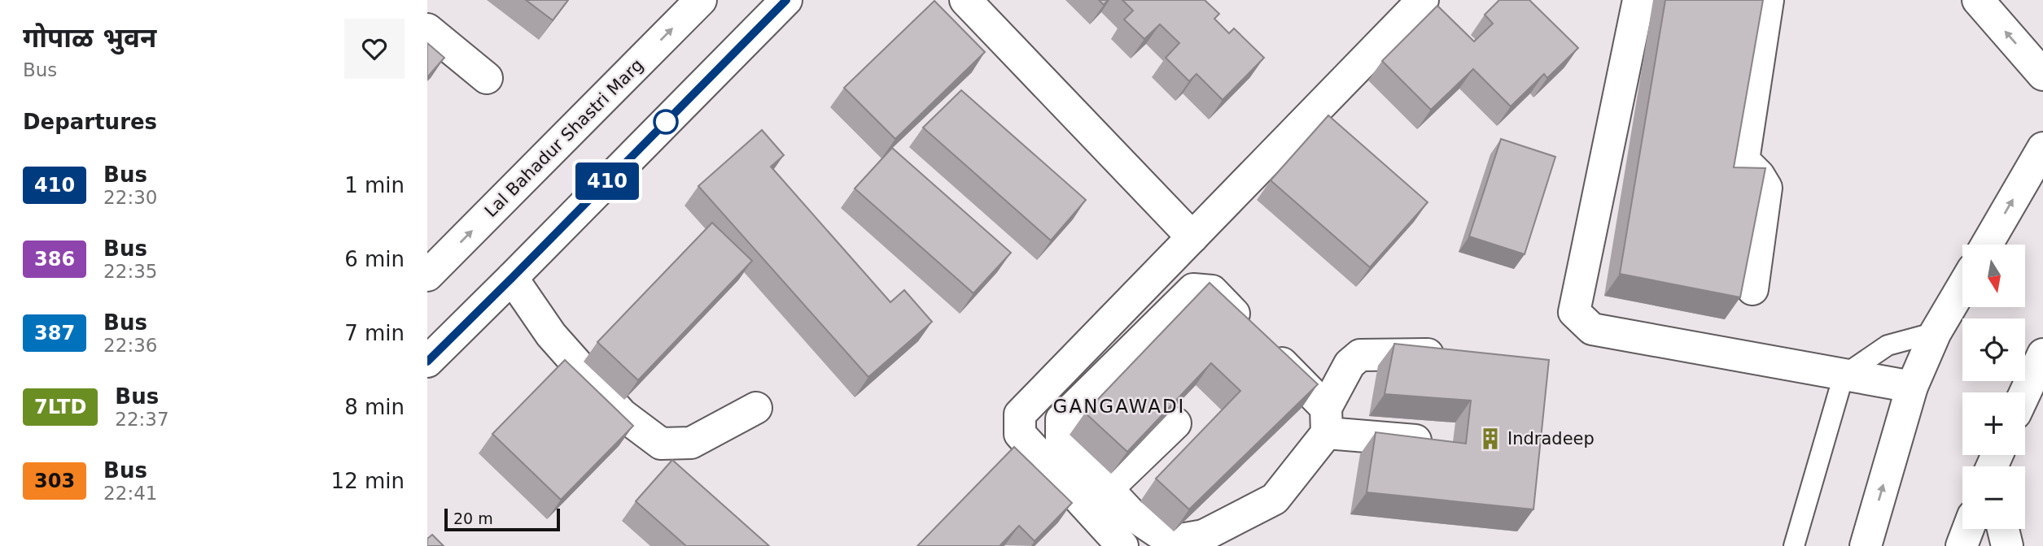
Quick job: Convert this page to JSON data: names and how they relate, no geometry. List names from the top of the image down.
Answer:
{
  "streets": {
    "street": ["Lal Bahadur Shastri Marg"]
  },
  "districts": ["GANGAWADI"],
  "places": {
    "building": ["Indradeep"]
  },
  "lines": ["bus line 410"],
  "scale_bar": "20 m",
  "north": "bottom",
  "page": {
    "heading": [
      ["गोपाळ भुवन", "Bus"],
      "Departures"
    ],
    "on_map": "410",
    "list": [
      {
        "mark": "410",
        "name": "Bus",
        "note": "22:30",
        "value": "1 min"
      },
      {
        "mark": "386",
        "name": "Bus",
        "note": "22:35",
        "value": "6 min"
      },
      {
        "mark": "387",
        "name": "Bus",
        "note": "22:36",
        "value": "7 min"
      },
      {
        "mark": "7LTD",
        "name": "Bus",
        "note": "22:37",
        "value": "8 min"
      },
      {
        "mark": "303",
        "name": "Bus",
        "note": "22:41",
        "value": "12 min"
      }
    ],
    "map_buttons": ["+", "−"],
    "scale": "20 m"
  }
}
